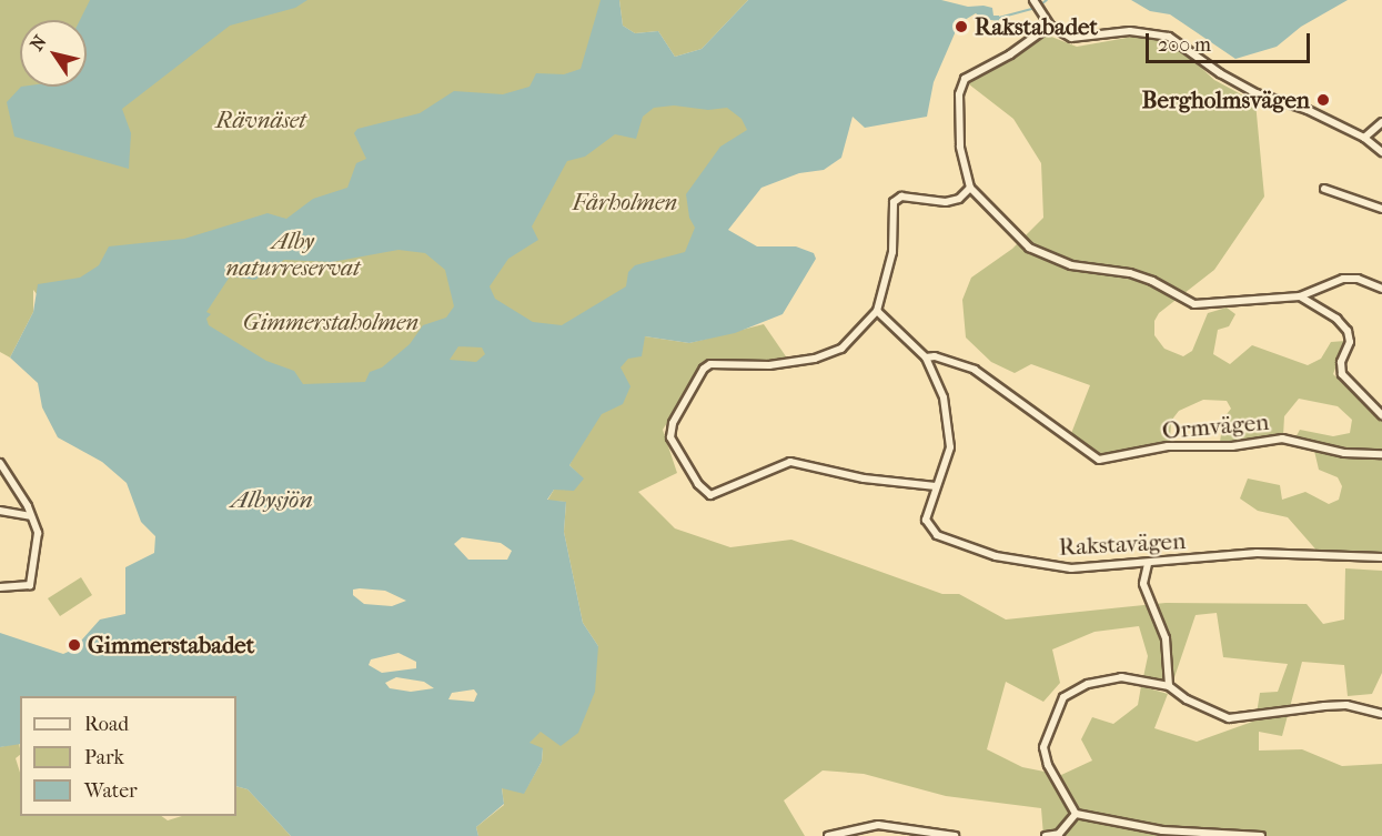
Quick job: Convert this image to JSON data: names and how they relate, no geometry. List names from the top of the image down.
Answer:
{
  "streets": {
    "street": ["Ormvägen", "Rakstavägen"]
  },
  "crossings": [
    ["Ormvägen", "Rakstavägen"]
  ],
  "water": ["Albysjön"],
  "parks": [
    "Rävnäset",
    "Fårholmen",
    "Alby naturreservat",
    "Gimmerstaholmen"
  ],
  "places": ["Rakstabadet", "Bergholmsvägen", "Gimmerstabadet"],
  "legend": ["Road", "Park", "Water"],
  "scale_bar": "200 m",
  "north": "top left"
}
